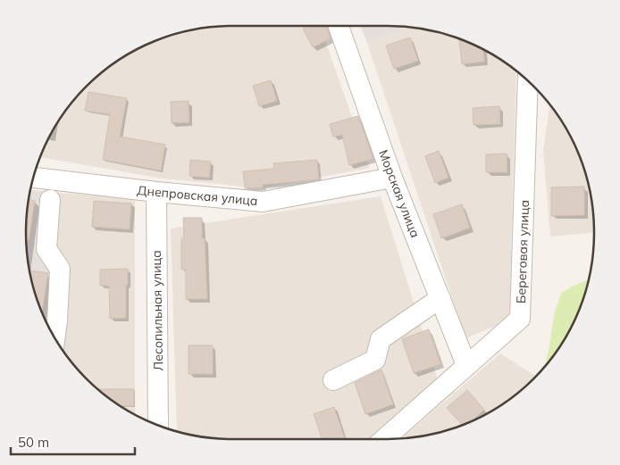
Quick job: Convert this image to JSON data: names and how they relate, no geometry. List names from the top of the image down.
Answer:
{
  "streets": {
    "street": [
      "Морская улица",
      "Днепровская улица",
      "Береговая улица",
      "Лесопильная улица"
    ]
  },
  "crossings": [
    ["Морская улица", "Днепровская улица"],
    ["Морская улица", "Береговая улица"],
    ["Днепровская улица", "Лесопильная улица"]
  ],
  "scale_bar": "50 m"
}
